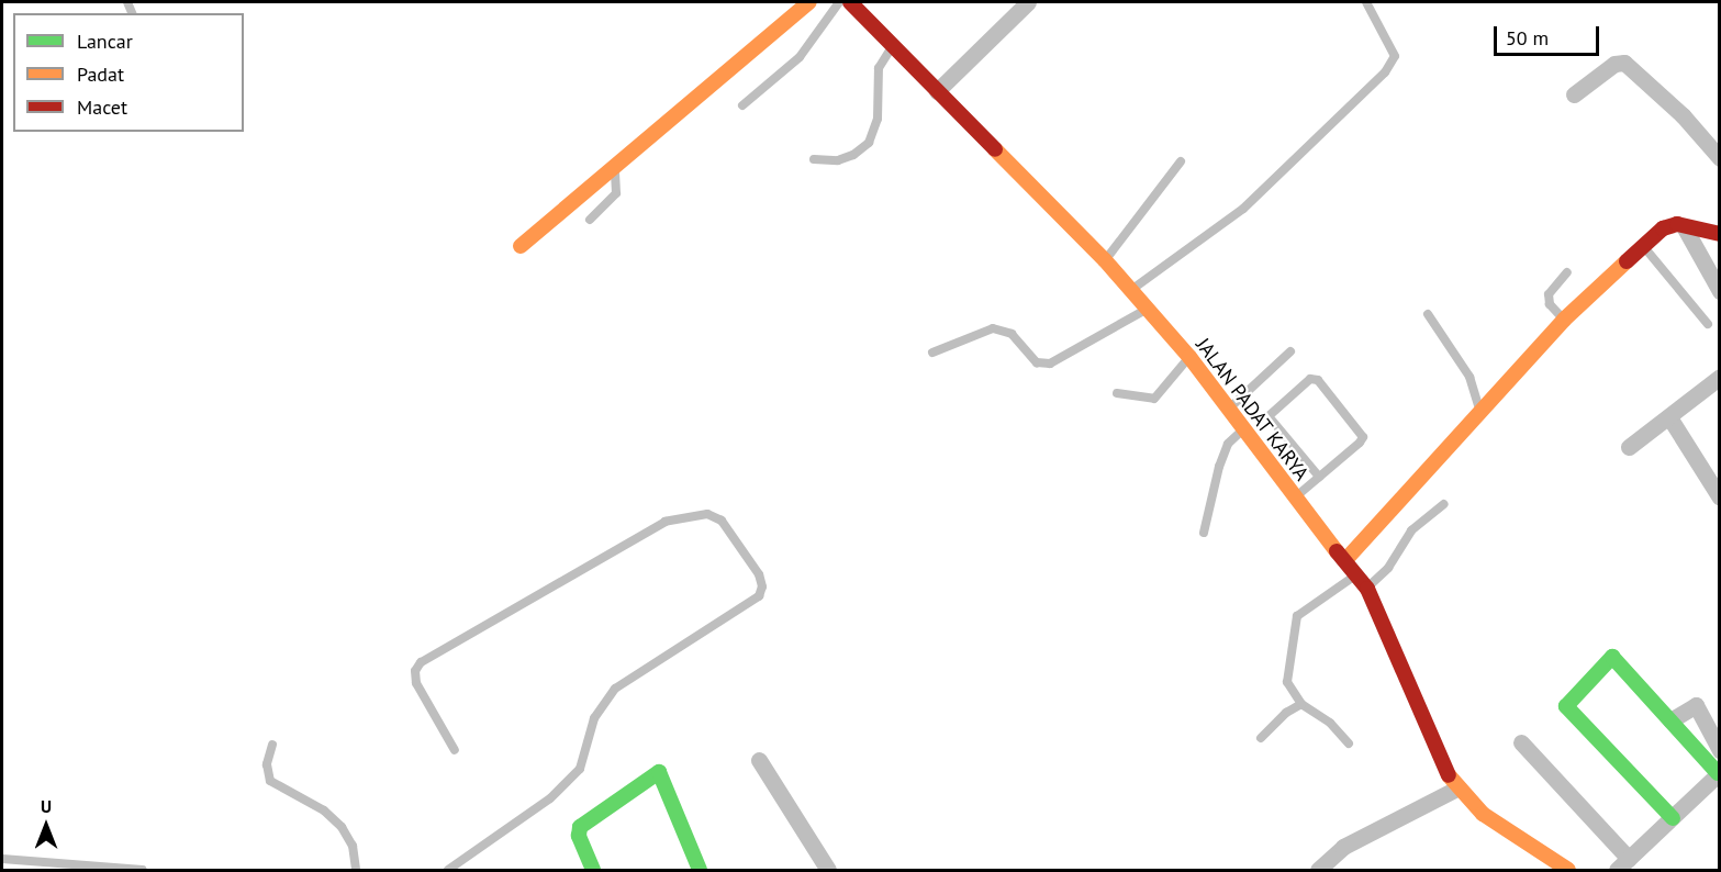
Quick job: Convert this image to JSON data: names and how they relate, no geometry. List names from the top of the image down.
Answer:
{
  "streets": {
    "street": ["JALAN PADAT KARYA"]
  },
  "legend": ["Lancar", "Padat", "Macet"],
  "scale_bar": "50 m",
  "north": "top"
}
